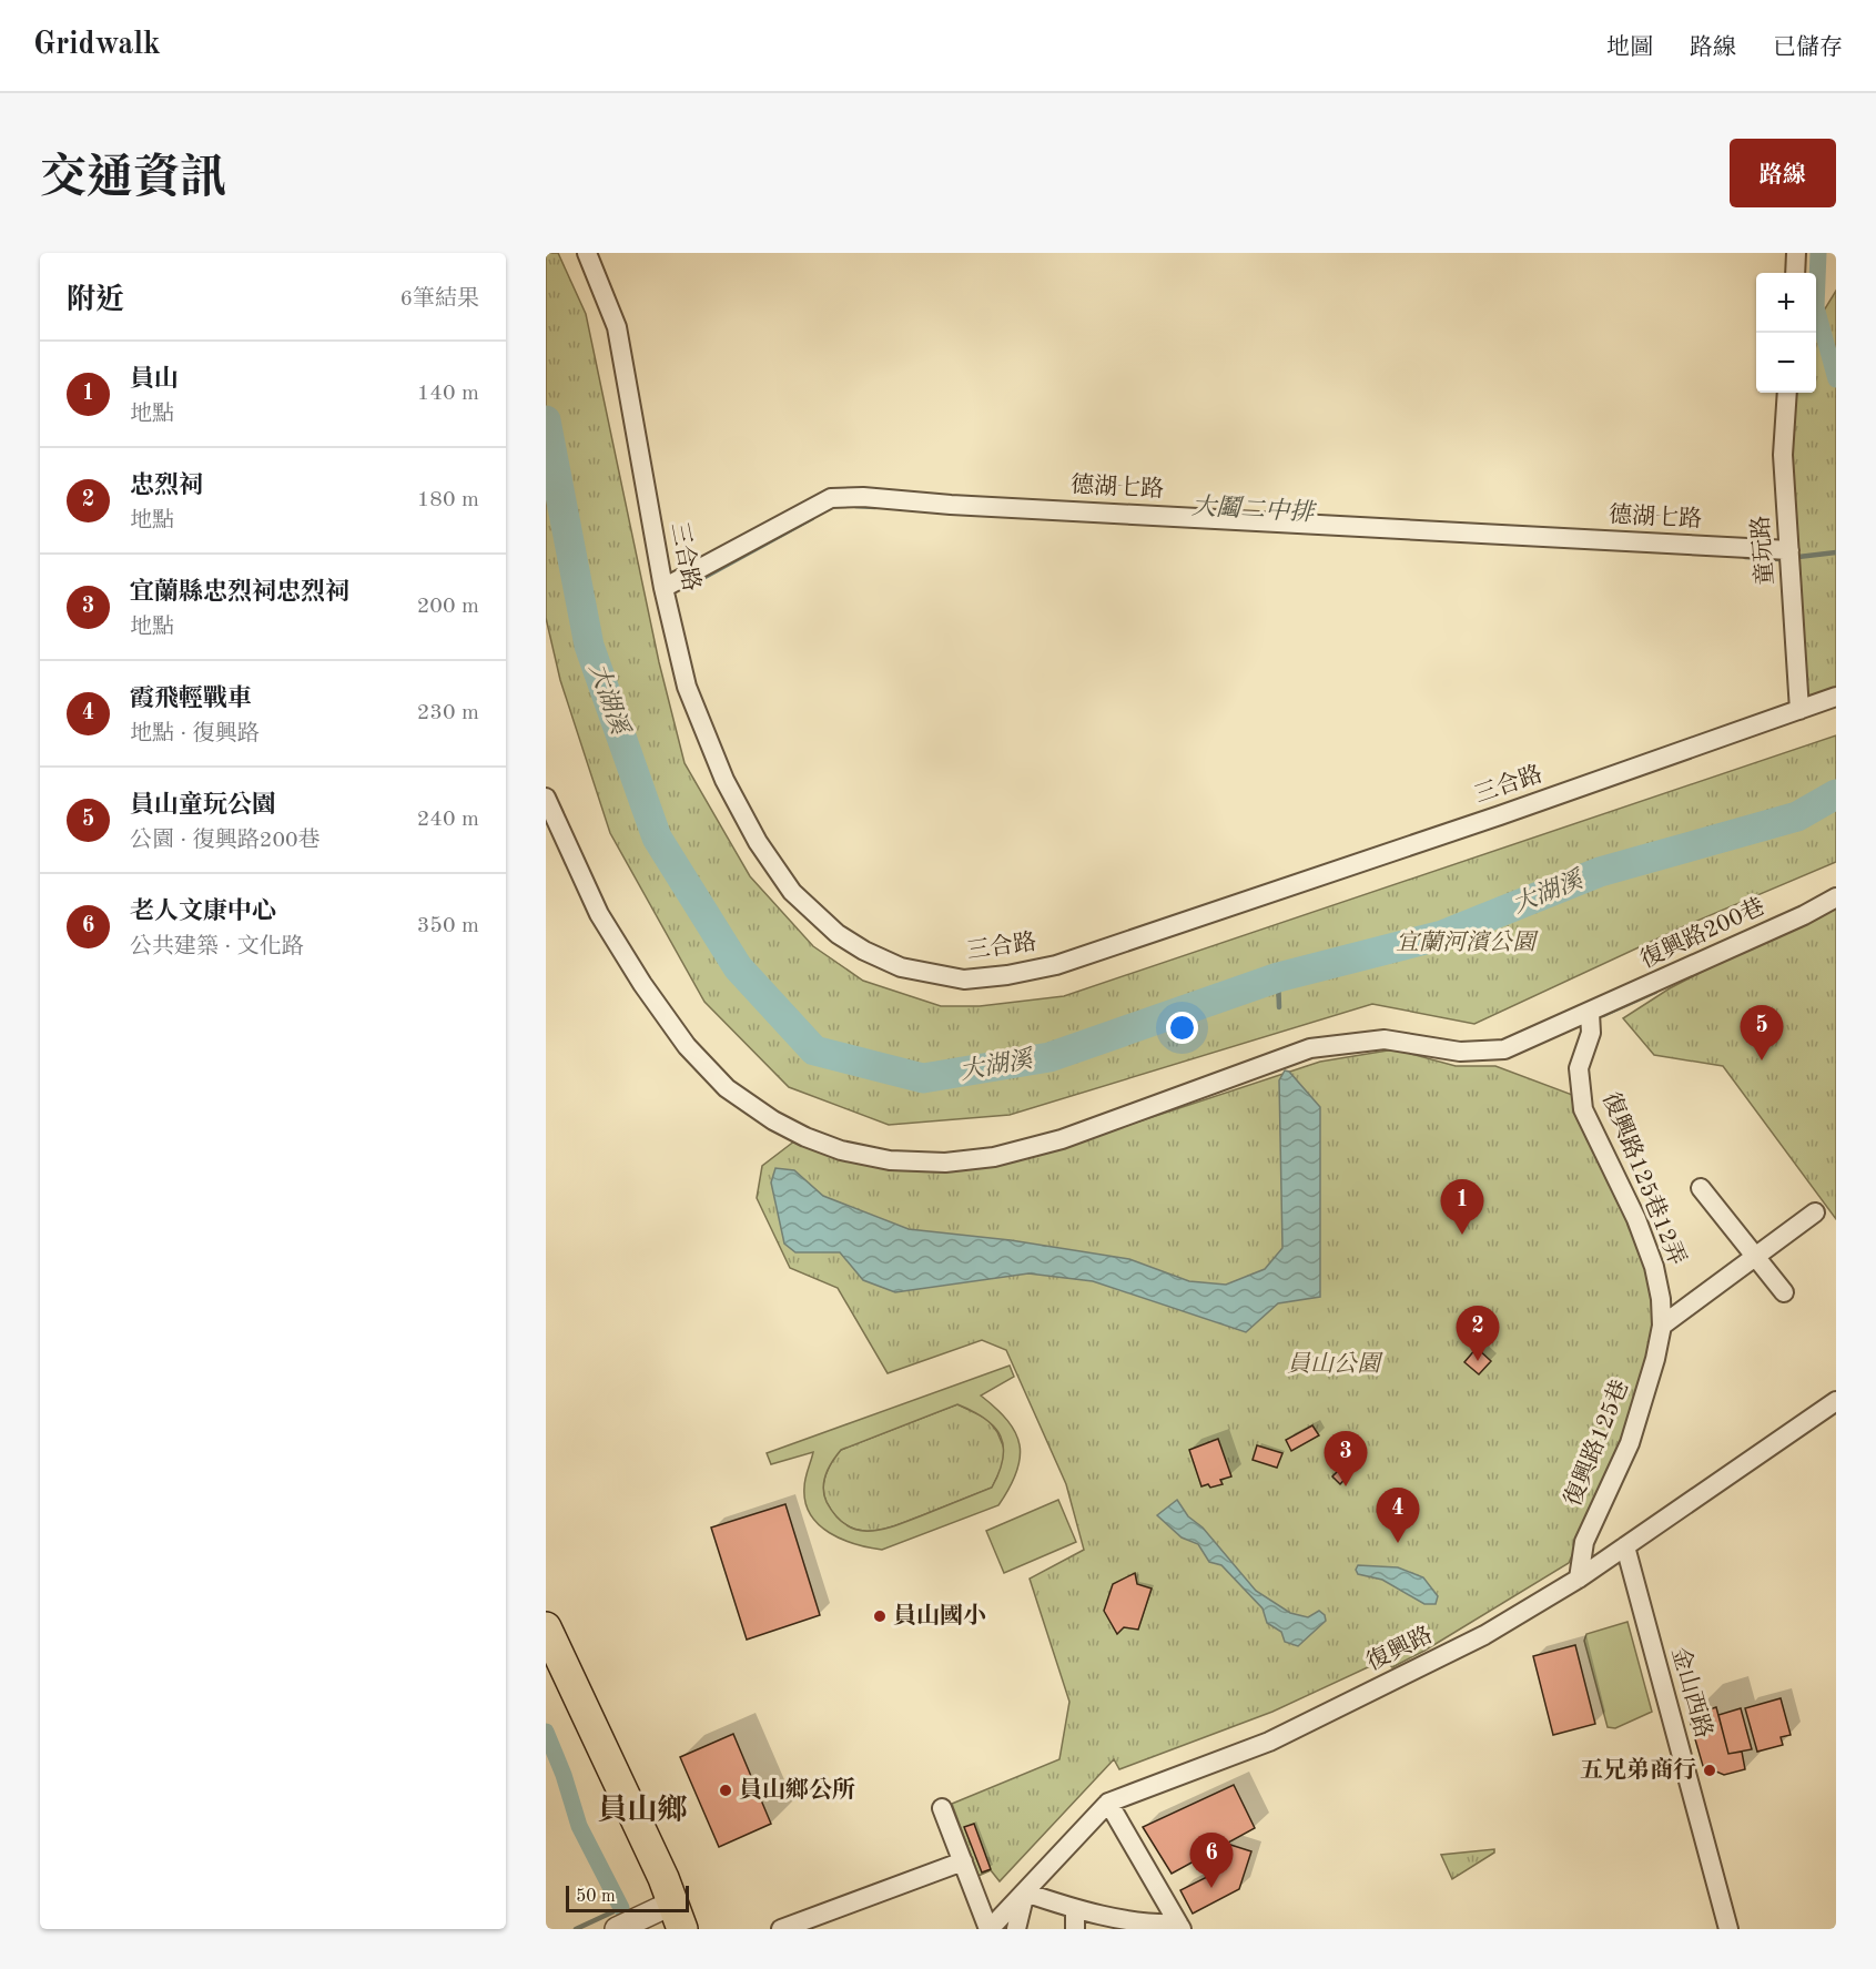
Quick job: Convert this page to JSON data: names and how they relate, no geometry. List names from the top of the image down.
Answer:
{
  "streets": {
    "street": [
      "德湖七路",
      "童玩路",
      "三合路",
      "復興路200巷",
      "復興路125巷12弄",
      "復興路125巷",
      "復興路",
      "金山西路"
    ]
  },
  "crossings": [
    ["德湖七路", "童玩路"],
    ["德湖七路", "三合路"],
    ["童玩路", "三合路"],
    ["復興路200巷", "復興路125巷12弄"],
    ["復興路125巷12弄", "復興路125巷"],
    ["復興路125巷", "復興路"],
    ["復興路", "金山西路"]
  ],
  "districts": ["員山鄉"],
  "water": ["大鬮二中排", "大湖溪"],
  "parks": ["宜蘭河濱公園", "員山公園"],
  "places": ["員山國小", "五兄弟商行", "員山鄉公所"],
  "scale_bar": "50 m",
  "page": {
    "header": "Gridwalk",
    "nav": ["地圖", "路線", "已儲存"],
    "title": "交通資訊",
    "buttons": "路線",
    "heading": ["附近", "6筆結果"],
    "map_buttons": ["+", "−"],
    "list": [
      {
        "mark": "1",
        "name": "員山",
        "note": "地點",
        "value": "140 m"
      },
      {
        "mark": "2",
        "name": "忠烈祠",
        "note": "地點",
        "value": "180 m"
      },
      {
        "mark": "3",
        "name": "宜蘭縣忠烈祠忠烈祠",
        "note": "地點",
        "value": "200 m"
      },
      {
        "mark": "4",
        "name": "霞飛輕戰車",
        "note": "地點 · 復興路",
        "value": "230 m"
      },
      {
        "mark": "5",
        "name": "員山童玩公園",
        "note": "公園 · 復興路200巷",
        "value": "240 m"
      },
      {
        "mark": "6",
        "name": "老人文康中心",
        "note": "公共建築 · 文化路",
        "value": "350 m"
      }
    ],
    "pins": [
      "5",
      "1",
      "2",
      "3",
      "4",
      "6"
    ],
    "scale": "50 m"
  }
}
